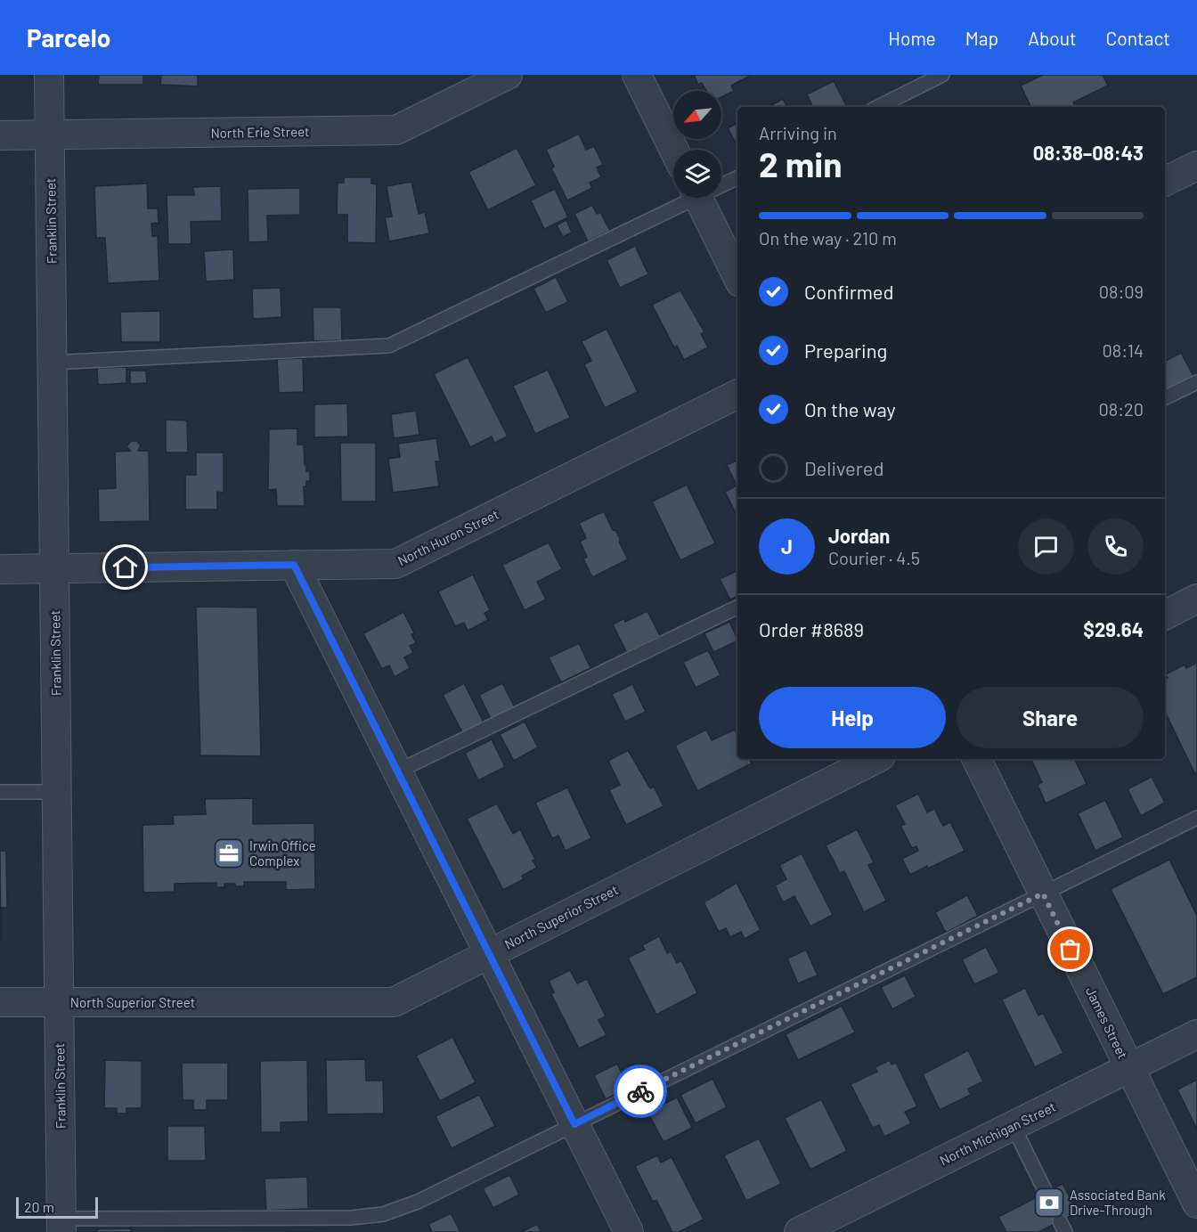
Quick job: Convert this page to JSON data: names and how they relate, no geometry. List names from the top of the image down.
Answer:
{
  "streets": {
    "street": [
      "North Erie Street",
      "Franklin Street",
      "North Huron Street",
      "North Superior Street",
      "James Street",
      "North Michigan Street"
    ]
  },
  "crossings": [
    ["North Erie Street", "Franklin Street"],
    ["Franklin Street", "North Huron Street"],
    ["Franklin Street", "North Superior Street"],
    ["James Street", "North Michigan Street"]
  ],
  "places": {
    "office": ["Irwin Office Complex"],
    "bank": ["Associated Bank Drive-Through"]
  },
  "scale_bar": "20 m",
  "north": "bottom left",
  "page": {
    "header": "Parcelo",
    "nav": [
      "Home",
      "Map",
      "About",
      "Contact"
    ],
    "heading": ["2 min", "Arriving in", "08:38–08:43"],
    "panel": [
      "Jordan",
      "Courier · 4.5",
      "Order #8689",
      "$29.64"
    ],
    "bar": "On the way · 210 m",
    "list": [
      ["Confirmed", "08:09"],
      ["Preparing", "08:14"],
      ["On the way", "08:20"],
      "Delivered"
    ],
    "round": "J",
    "buttons": ["Help", "Share"],
    "scale": "20 m"
  }
}
